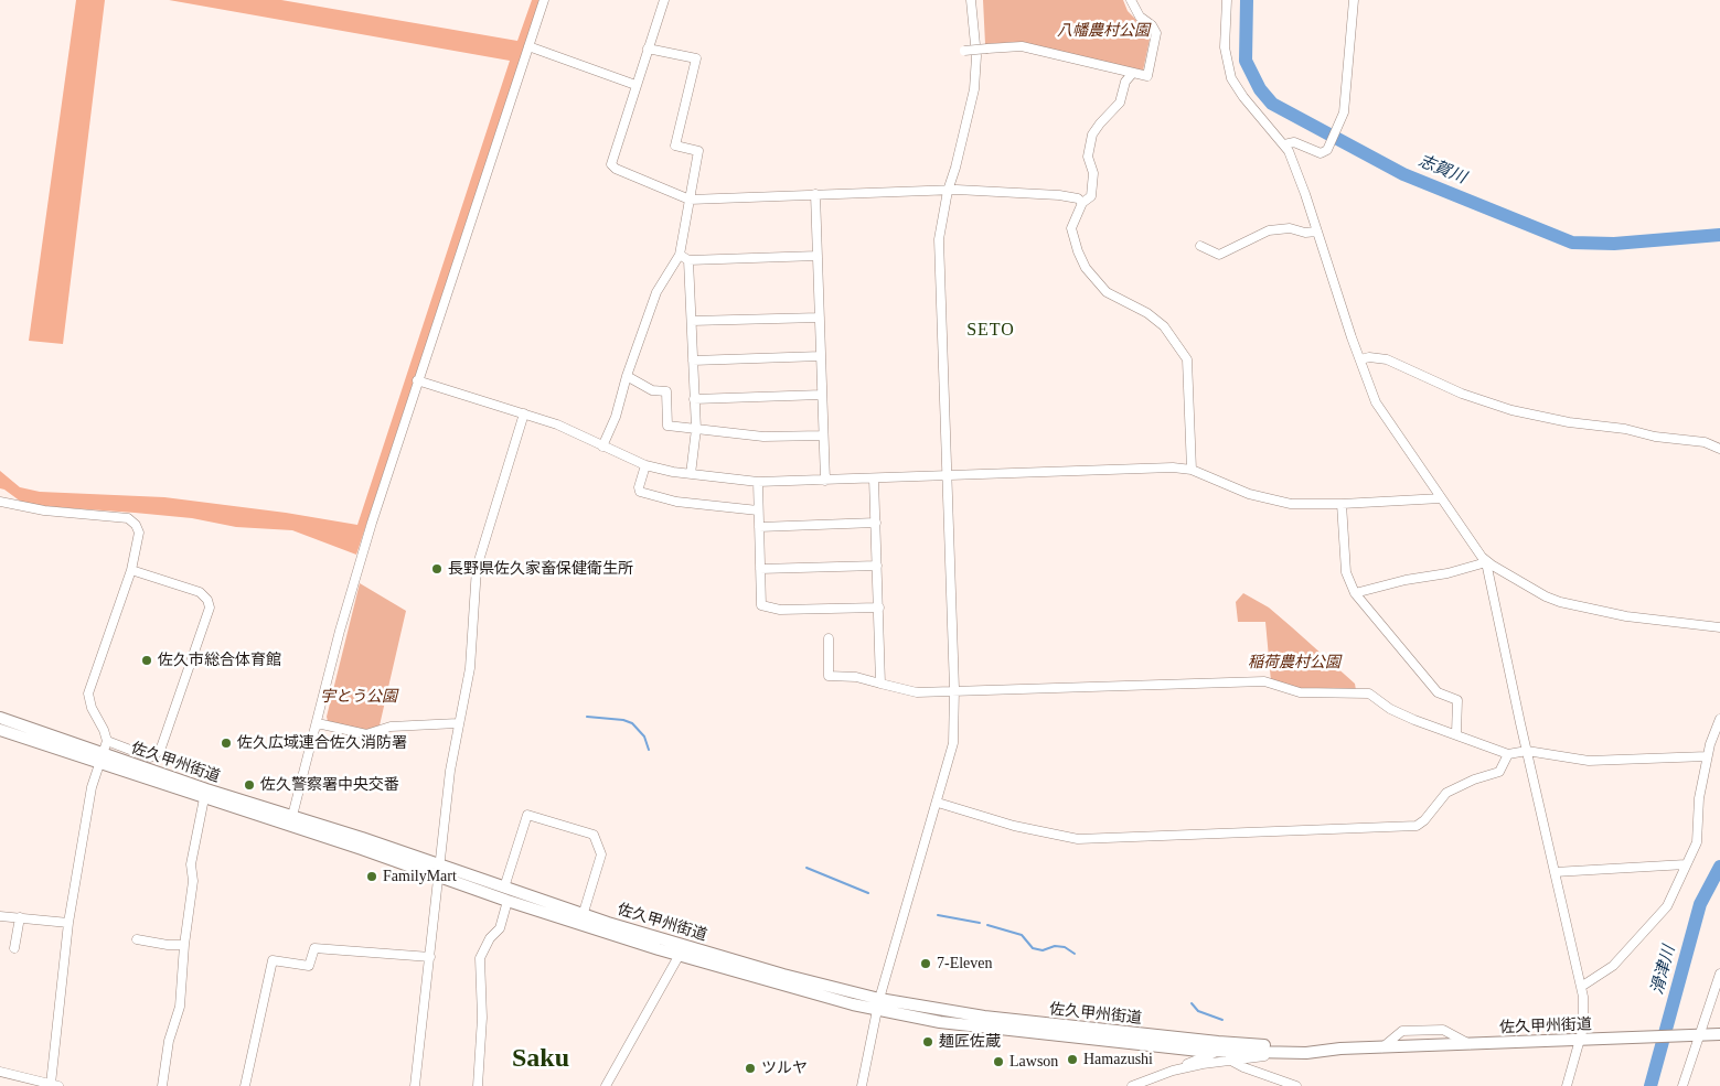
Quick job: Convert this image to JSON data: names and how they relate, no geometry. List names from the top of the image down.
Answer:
{
  "streets": {
    "main road": ["佐久甲州街道"]
  },
  "districts": ["SETO", "Saku"],
  "water": ["志賀川", "滑津川"],
  "parks": ["八幡農村公園", "稲荷農村公園", "宇とう公園"],
  "places": [
    "長野県佐久家畜保健衛生所",
    "佐久市総合体育館",
    "佐久広域連合佐久消防署",
    "佐久警察署中央交番",
    "FamilyMart",
    "7-Eleven",
    "麺匠佐蔵",
    "Hamazushi",
    "Lawson",
    "ツルヤ"
  ]
}
